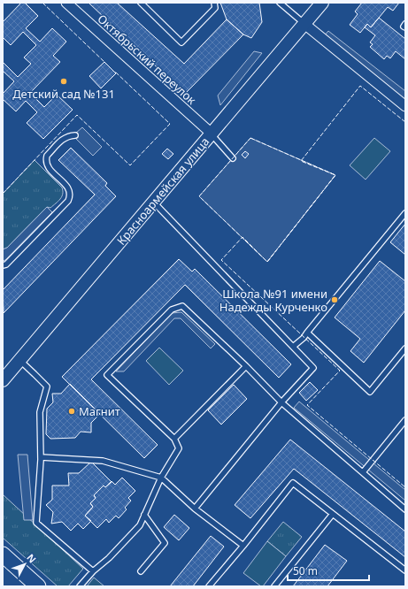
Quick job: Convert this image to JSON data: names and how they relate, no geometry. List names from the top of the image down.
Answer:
{
  "streets": {
    "street": ["Октябрьский переулок", "Красноармейская улица"]
  },
  "crossings": [
    ["Октябрьский переулок", "Красноармейская улица"]
  ],
  "places": ["Детский сад №131", "Школа №91 имени Надежды Курченко", "Магнит"],
  "scale_bar": "50 m",
  "north": "top right"
}
